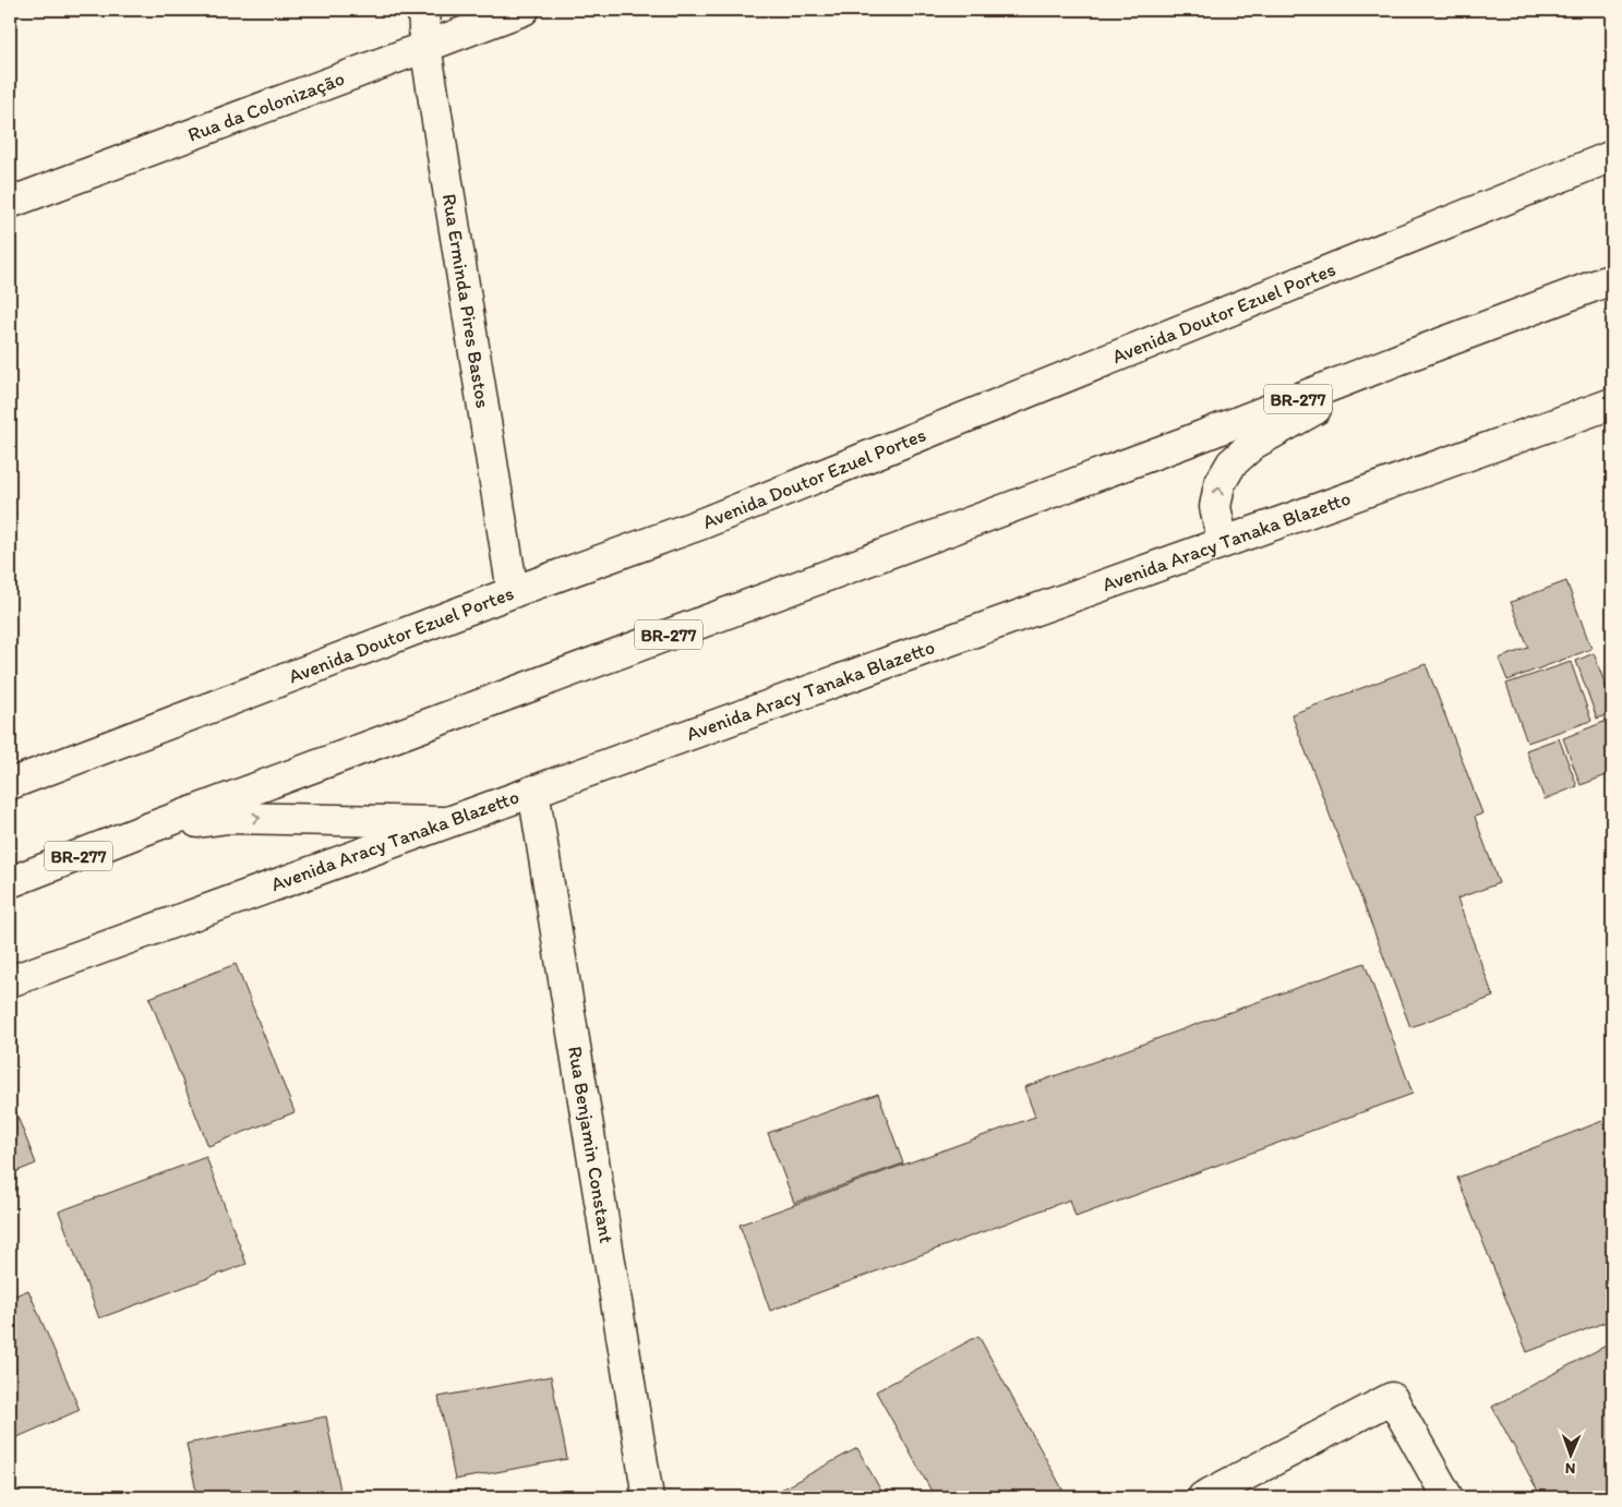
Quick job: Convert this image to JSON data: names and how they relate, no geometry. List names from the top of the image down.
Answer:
{
  "streets": {
    "main road": [
      "Rua da Colonização",
      "Rua Erminda Pires Bastos",
      "Avenida Doutor Ezuel Portes",
      "BR-277",
      "Avenida Aracy Tanaka Blazetto",
      "Rua Benjamin Constant"
    ]
  },
  "crossings": [
    ["Rua da Colonização", "Rua Erminda Pires Bastos"],
    ["Rua Erminda Pires Bastos", "Avenida Doutor Ezuel Portes"],
    ["Avenida Aracy Tanaka Blazetto", "Rua Benjamin Constant"]
  ],
  "north": "bottom"
}
